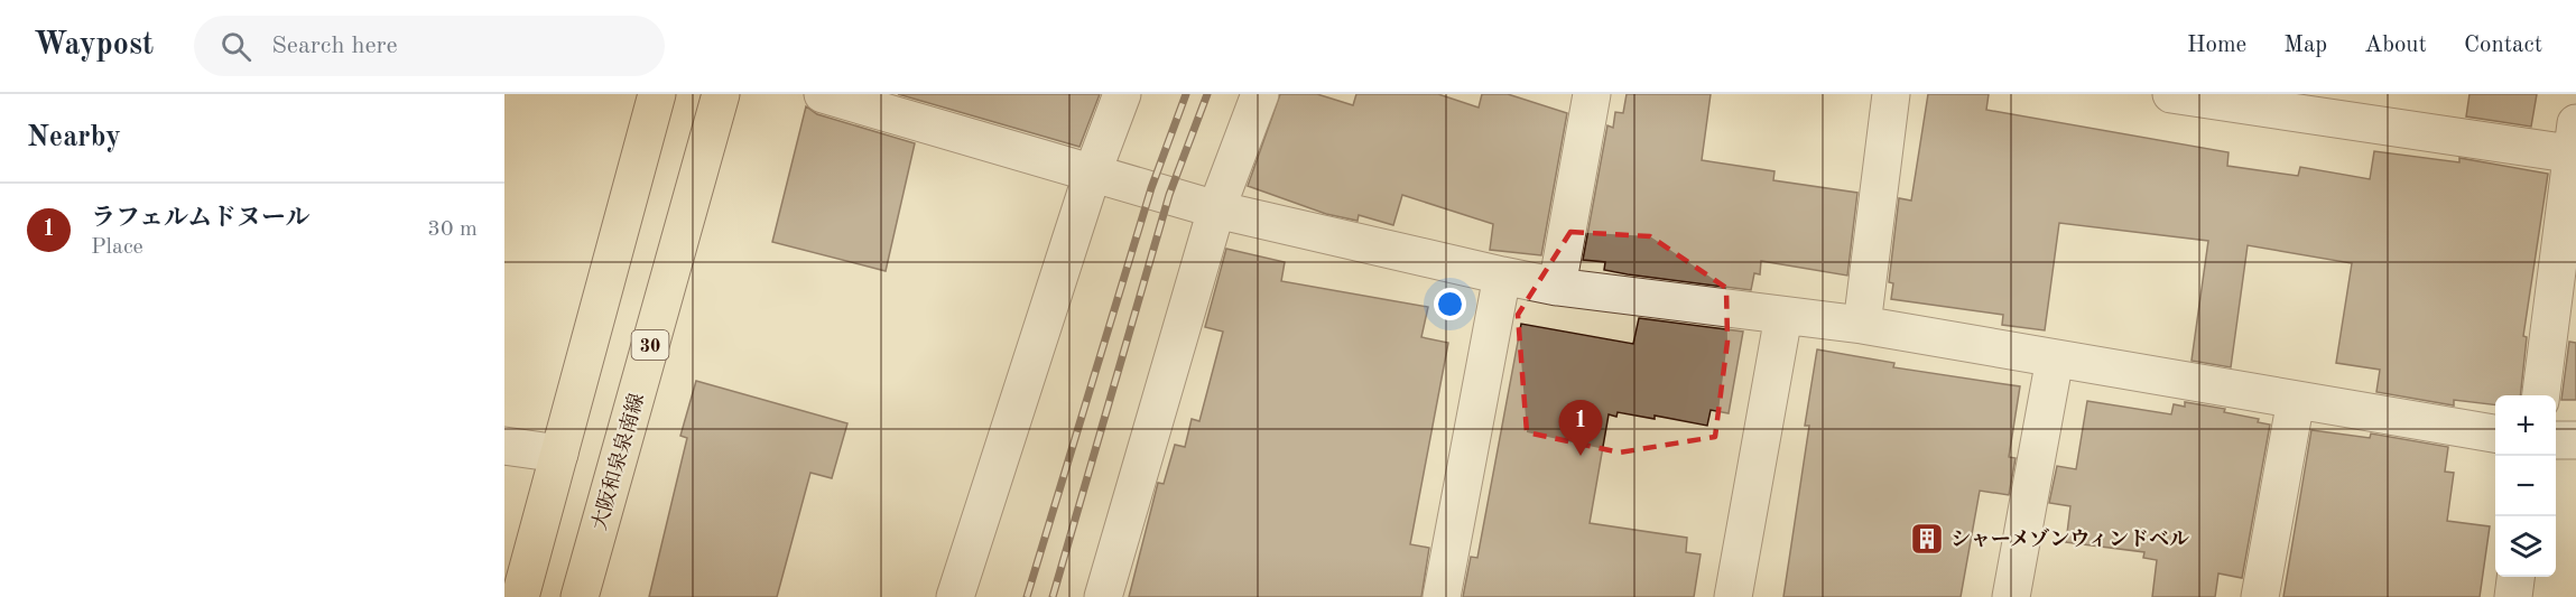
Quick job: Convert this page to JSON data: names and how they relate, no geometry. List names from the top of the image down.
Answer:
{
  "streets": {
    "main road": ["30", "大阪和泉泉南線"]
  },
  "places": {
    "building": ["シャーメゾンウィンドベル"]
  },
  "page": {
    "header": "Waypost",
    "search": "Search here",
    "nav": [
      "Home",
      "Map",
      "About",
      "Contact"
    ],
    "heading": "Nearby",
    "list": [
      {
        "mark": "1",
        "name": "ラフェルムドヌール",
        "note": "Place",
        "value": "30 m"
      }
    ],
    "map_buttons": ["+", "−"],
    "pins": "1"
  }
}
